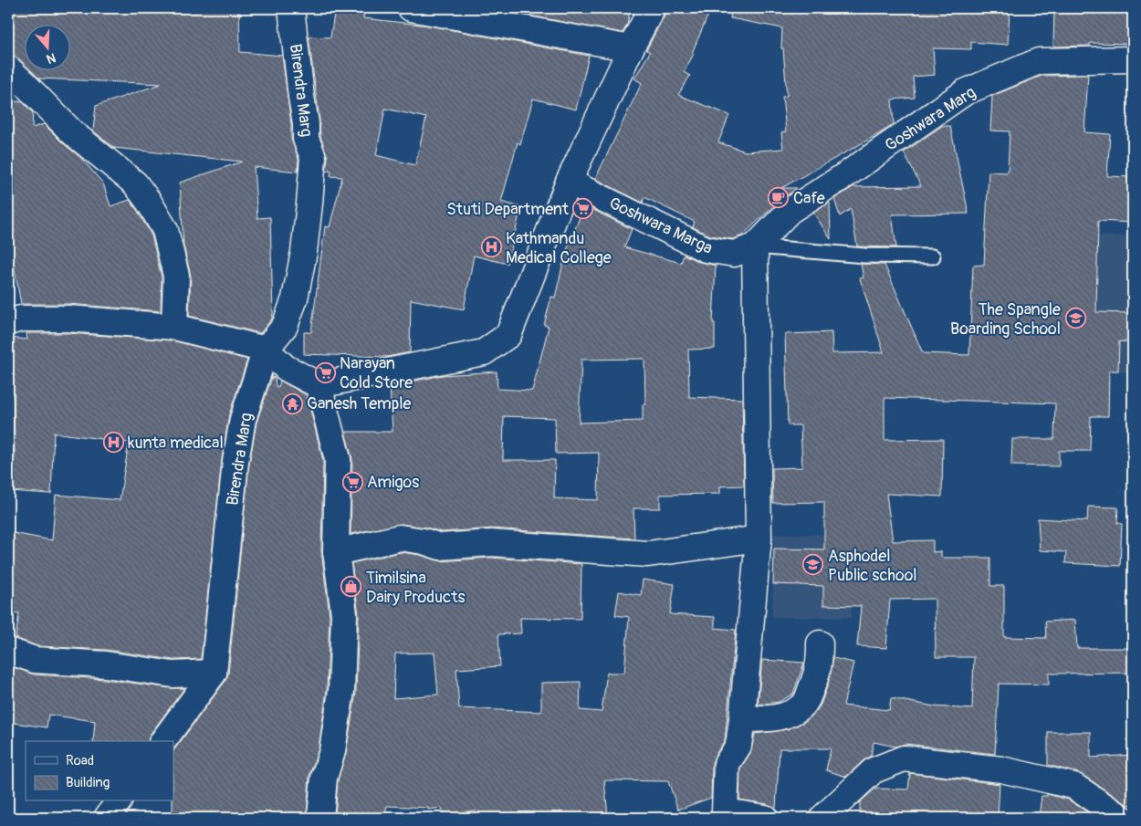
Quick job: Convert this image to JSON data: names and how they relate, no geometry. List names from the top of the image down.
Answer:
{
  "streets": {
    "street": ["Birendra Marg", "Goshwara Marg", "Goshwara Marga"]
  },
  "crossings": [
    ["Goshwara Marg", "Goshwara Marga"]
  ],
  "places": {
    "cafe": ["Cafe"],
    "supermarket": ["Stuti Department", "Narayan Cold Store", "Amigos"],
    "hospital": ["Kathmandu Medical College", "kunta medical"],
    "school or university": ["The Spangle Boarding School", "Asphodel Public school"],
    "temple": ["Ganesh Temple"],
    "shop": ["Timilsina Dairy Products"]
  },
  "legend": ["Road", "Building"],
  "north": "bottom"
}
